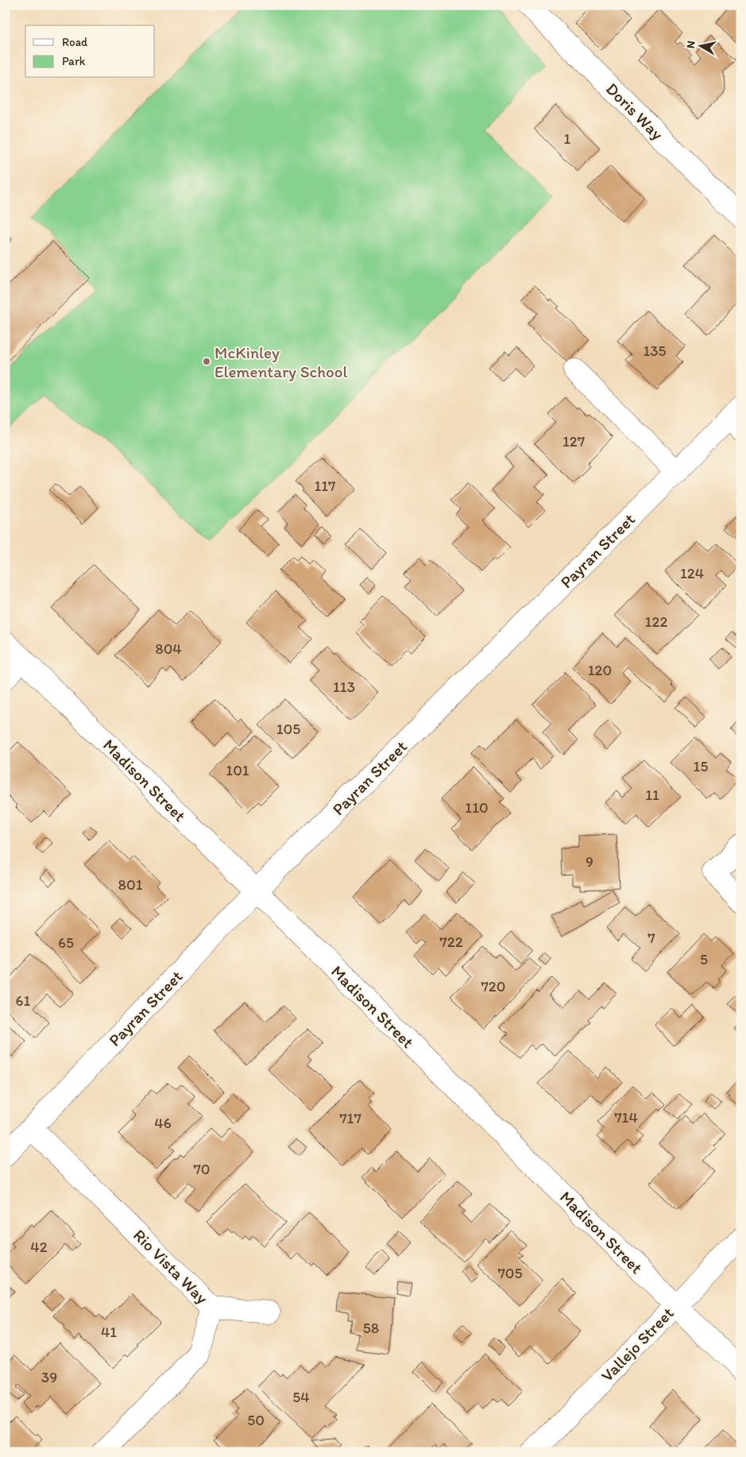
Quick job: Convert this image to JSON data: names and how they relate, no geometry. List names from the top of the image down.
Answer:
{
  "streets": {
    "street": [
      "Doris Way",
      "Payran Street",
      "Madison Street",
      "Rio Vista Way",
      "Vallejo Street"
    ]
  },
  "crossings": [
    ["Payran Street", "Madison Street"],
    ["Payran Street", "Rio Vista Way"],
    ["Madison Street", "Vallejo Street"]
  ],
  "places": ["McKinley Elementary School"],
  "house_numbers": [
    "1",
    "135",
    "127",
    "117",
    "124",
    "122",
    "804",
    "120",
    "113",
    "105",
    "15",
    "101",
    "11",
    "110",
    "9",
    "801",
    "7",
    "722",
    "65",
    "5",
    "720",
    "61",
    "714",
    "717",
    "46",
    "70",
    "42",
    "705",
    "58",
    "41",
    "39",
    "54",
    "50"
  ],
  "legend": ["Road", "Park"],
  "north": "left"
}
